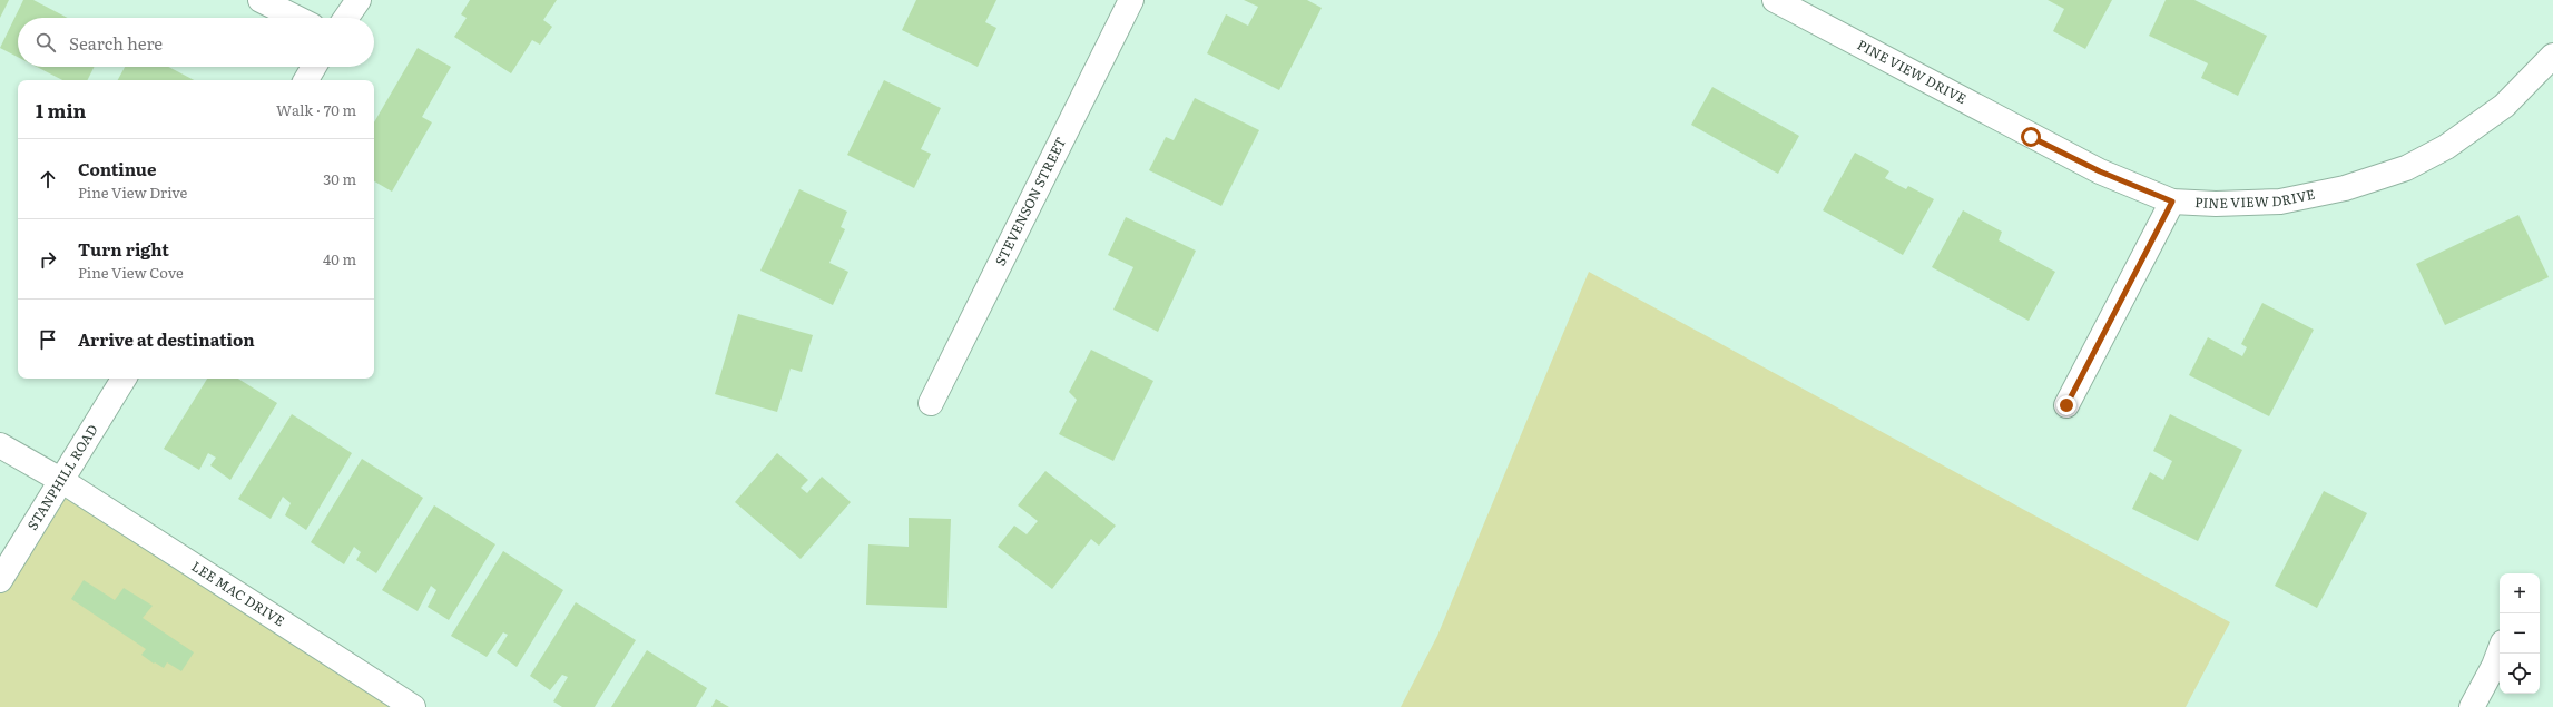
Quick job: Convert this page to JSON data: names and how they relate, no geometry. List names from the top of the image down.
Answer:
{
  "streets": {
    "street": [
      "PINE VIEW DRIVE",
      "STEVENSON STREET",
      "STANPHILL ROAD",
      "LEE MAC DRIVE"
    ]
  },
  "crossings": [
    ["STANPHILL ROAD", "LEE MAC DRIVE"]
  ],
  "page": {
    "search": "Search here",
    "heading": ["1 min", "Walk · 70 m"],
    "list": [
      ["Continue", "Pine View Drive", "30 m"],
      ["Turn right", "Pine View Cove", "40 m"],
      "Arrive at destination"
    ],
    "map_buttons": ["+", "−"]
  }
}
